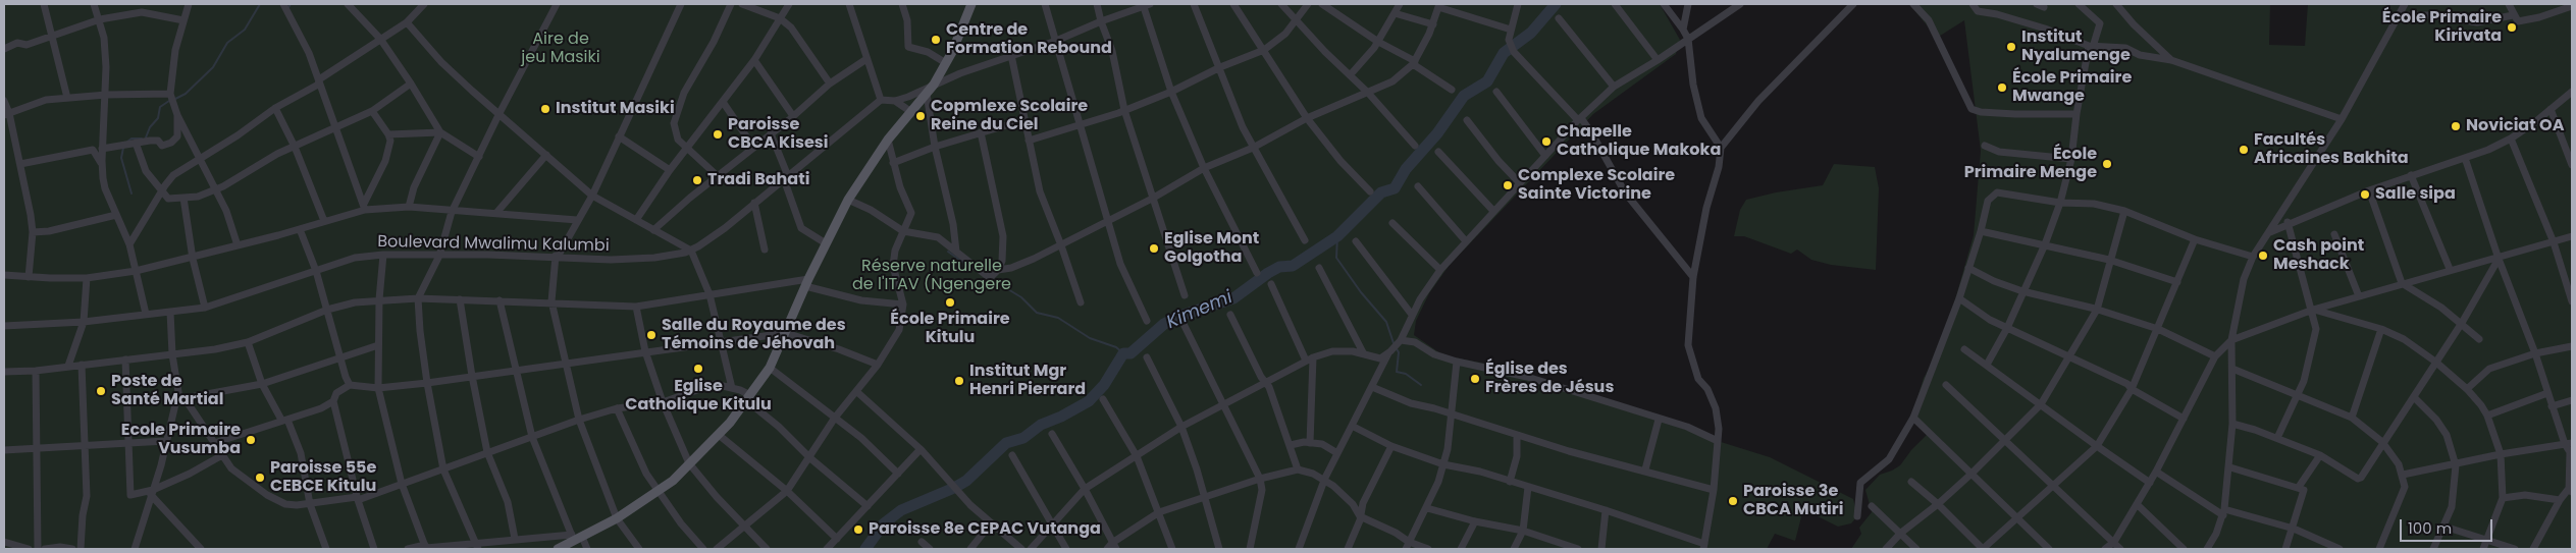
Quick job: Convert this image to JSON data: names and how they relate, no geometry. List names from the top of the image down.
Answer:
{
  "streets": {
    "street": ["Boulevard Mwalimu Kalumbi"]
  },
  "water": ["Kimemi"],
  "parks": ["Aire de jeu Masiki", "Réserve naturelle de l'ITAV (Ngengere"],
  "places": [
    "École Primaire Kirivata",
    "Centre de Formation Rebound",
    "Institut Nyalumenge",
    "École Primaire Mwange",
    "Institut Masiki",
    "Copmlexe Scolaire Reine du Ciel",
    "Noviciat OA",
    "Paroisse CBCA Kisesi",
    "Chapelle Catholique Makoka",
    "Facultés Africaines Bakhita",
    "École Primaire Menge",
    "Tradi Bahati",
    "Complexe Scolaire Sainte Victorine",
    "Salle sipa",
    "Eglise Mont Golgotha",
    "Cash point Meshack",
    "École Primaire Kitulu",
    "Salle du Royaume des Témoins de Jéhovah",
    "Eglise Catholique Kitulu",
    "Église des Frères de Jésus",
    "Institut Mgr Henri Pierrard",
    "Poste de Santé Martial",
    "Ecole Primaire Vusumba",
    "Paroisse 55e CEBCE Kitulu",
    "Paroisse 3e CBCA Mutiri",
    "Paroisse 8e CEPAC Vutanga"
  ],
  "scale_bar": "100 m"
}
